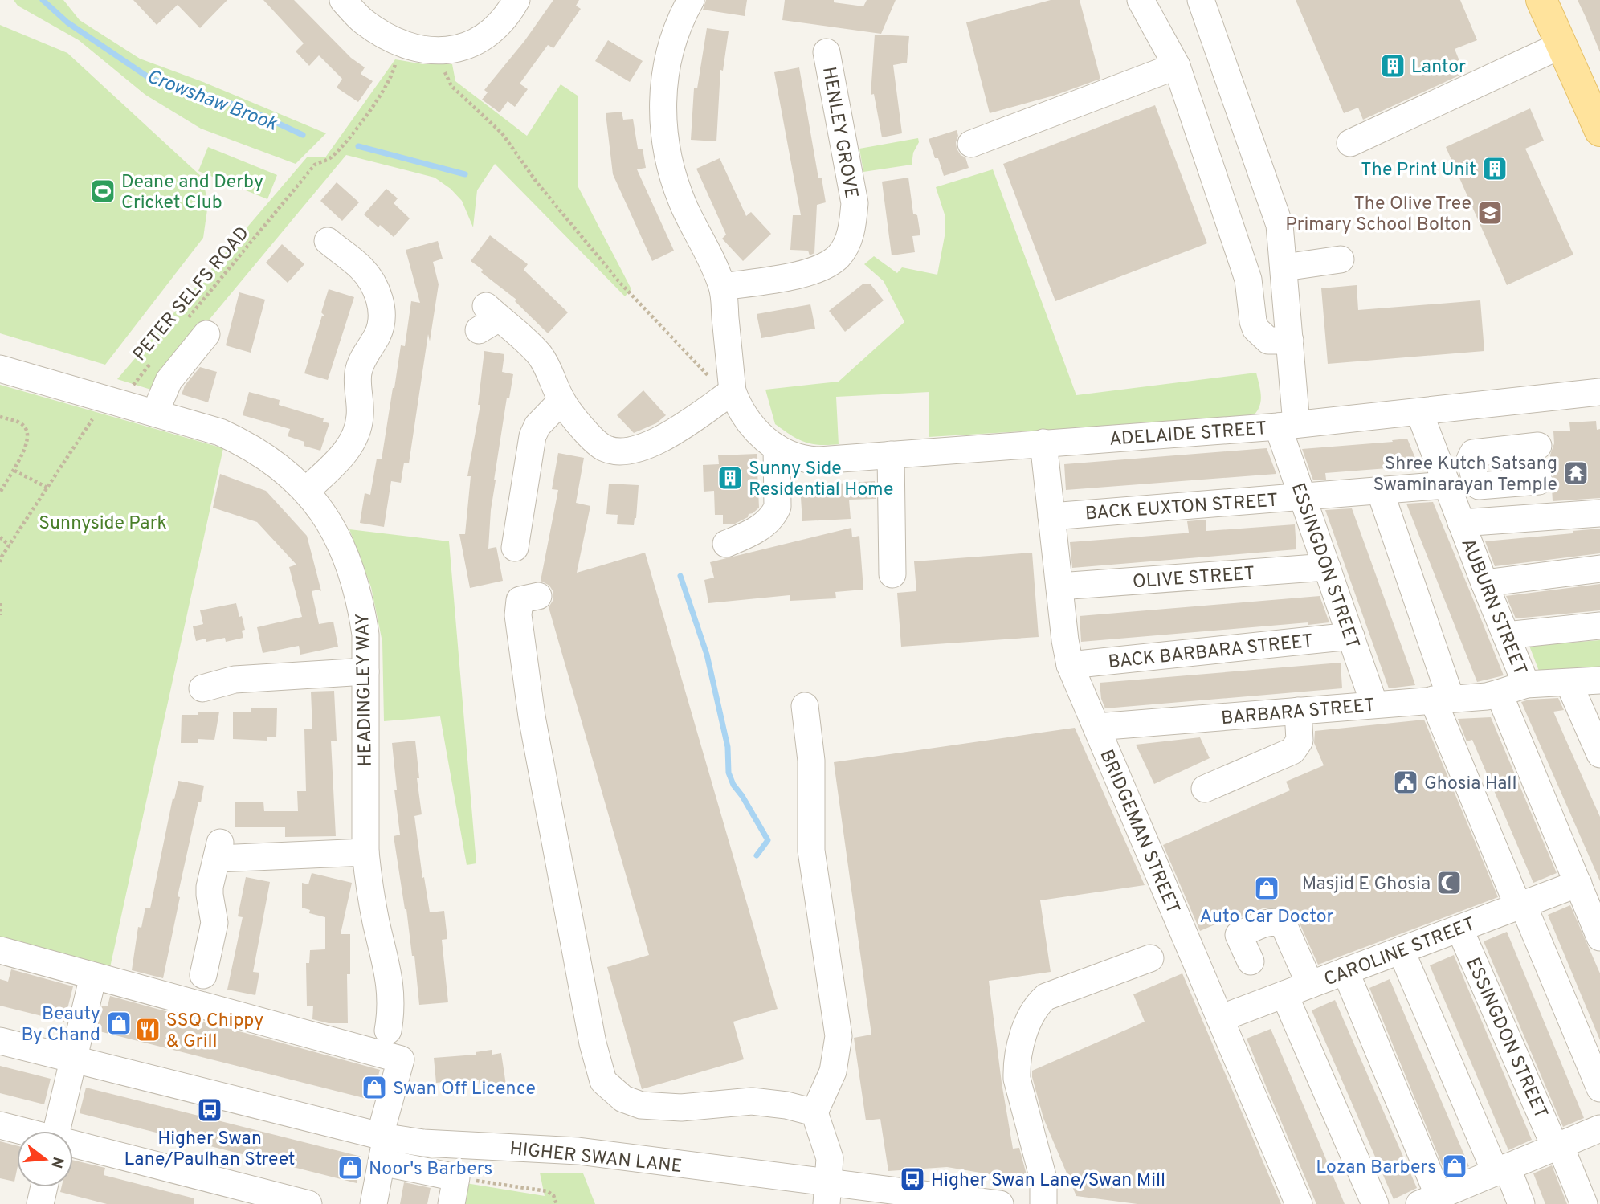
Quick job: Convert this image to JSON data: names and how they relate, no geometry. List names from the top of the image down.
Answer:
{
  "streets": {
    "street": [
      "HENLEY GROVE",
      "ADELAIDE STREET",
      "BACK EUXTON STREET",
      "ESSINGDON STREET",
      "OLIVE STREET",
      "AUBURN STREET",
      "BACK BARBARA STREET",
      "HEADINGLEY WAY",
      "BARBARA STREET",
      "BRIDGEMAN STREET",
      "CAROLINE STREET",
      "HIGHER SWAN LANE"
    ],
    "path": ["PETER SELFS ROAD"]
  },
  "crossings": [
    ["HENLEY GROVE", "ADELAIDE STREET"],
    ["PETER SELFS ROAD", "HEADINGLEY WAY"],
    ["ADELAIDE STREET", "ESSINGDON STREET"],
    ["ADELAIDE STREET", "AUBURN STREET"],
    ["ADELAIDE STREET", "BRIDGEMAN STREET"],
    ["BACK EUXTON STREET", "ESSINGDON STREET"],
    ["BACK EUXTON STREET", "AUBURN STREET"],
    ["BACK EUXTON STREET", "BRIDGEMAN STREET"],
    ["ESSINGDON STREET", "OLIVE STREET"],
    ["ESSINGDON STREET", "BACK BARBARA STREET"],
    ["ESSINGDON STREET", "BARBARA STREET"],
    ["ESSINGDON STREET", "CAROLINE STREET"],
    ["OLIVE STREET", "BRIDGEMAN STREET"],
    ["AUBURN STREET", "BARBARA STREET"],
    ["AUBURN STREET", "CAROLINE STREET"],
    ["BACK BARBARA STREET", "BRIDGEMAN STREET"],
    ["BARBARA STREET", "BRIDGEMAN STREET"],
    ["BRIDGEMAN STREET", "CAROLINE STREET"]
  ],
  "water": ["Crowshaw Brook"],
  "parks": ["Sunnyside Park"],
  "places": {
    "building": ["Lantor", "The Print Unit", "Sunny Side Residential Home"],
    "sports": ["Deane and Derby Cricket Club"],
    "school or university": ["The Olive Tree Primary School Bolton"],
    "temple": ["Shree Kutch Satsang Swaminarayan Temple"],
    "public building": ["Ghosia Hall"],
    "mosque": ["Masjid E Ghosia"],
    "shop": [
      "Auto Car Doctor",
      "Beauty By Chand",
      "Swan Off Licence",
      "Lozan Barbers",
      "Noor's Barbers"
    ],
    "restaurant": ["SSQ Chippy & Grill"],
    "bus stop": ["Higher Swan Lane/Paulhan Street", "Higher Swan Lane/Swan Mill"]
  },
  "north": "right"
}
